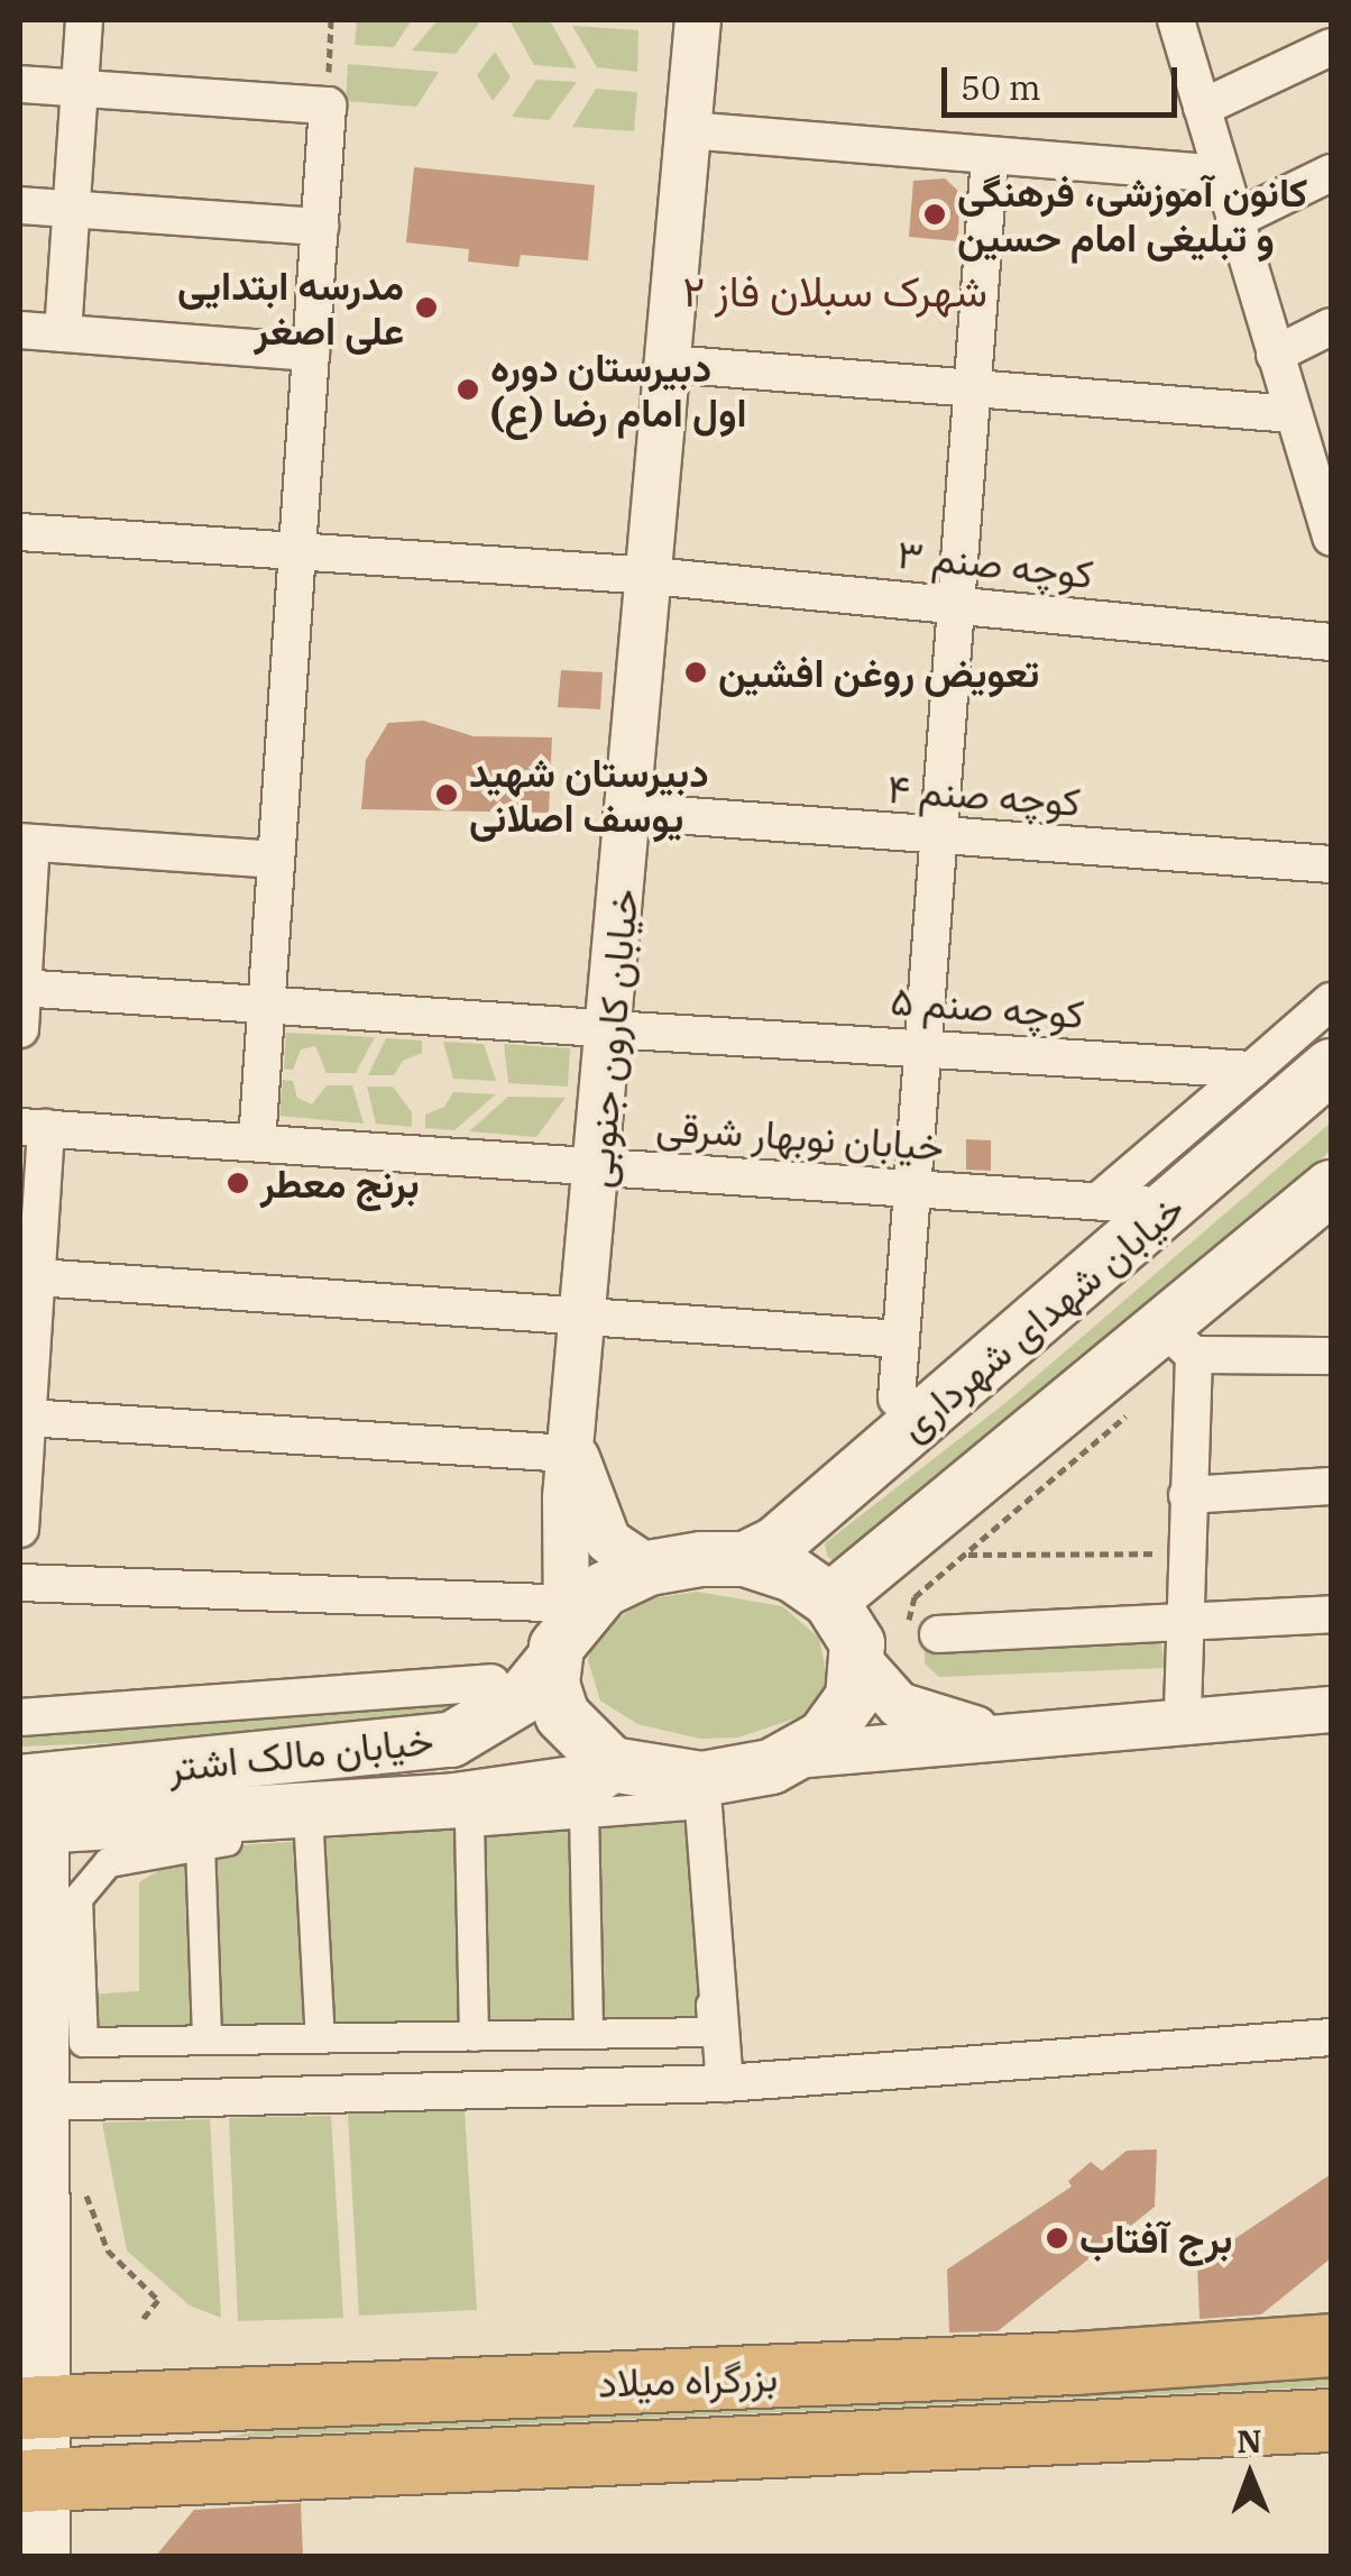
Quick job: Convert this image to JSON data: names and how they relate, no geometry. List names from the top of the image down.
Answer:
{
  "streets": {
    "highway": ["بزرگراه میلاد"],
    "main road": ["خیابان شهدای شهرداری", "خیابان مالک اشتر"],
    "street": [
      "کوچه صنم ۳",
      "کوچه صنم ۴",
      "کوچه صنم ۵",
      "خیابان کارون جنوبی",
      "خیابان نوبهار شرقی"
    ]
  },
  "crossings": [
    ["کوچه صنم ۳", "خیابان کارون جنوبی"],
    ["کوچه صنم ۴", "خیابان کارون جنوبی"],
    ["کوچه صنم ۵", "خیابان کارون جنوبی"],
    ["خیابان کارون جنوبی", "خیابان نوبهار شرقی"],
    ["خیابان کارون جنوبی", "خیابان شهدای شهرداری"],
    ["خیابان کارون جنوبی", "خیابان مالک اشتر"],
    ["خیابان نوبهار شرقی", "خیابان شهدای شهرداری"],
    ["خیابان شهدای شهرداری", "خیابان مالک اشتر"]
  ],
  "districts": ["شهرک سبلان فاز ۲"],
  "places": [
    "کانون آموزشی، فرهنگی و تبلیغی امام حسین",
    "مدرسه ابتدایی علی اصغر",
    "دبیرستان دوره اول امام رضا (ع)",
    "تعویض روغن افشین",
    "دبیرستان شهید یوسف اصلانی",
    "برنج معطر",
    "برج آفتاب"
  ],
  "scale_bar": "50 m",
  "north": "top"
}
